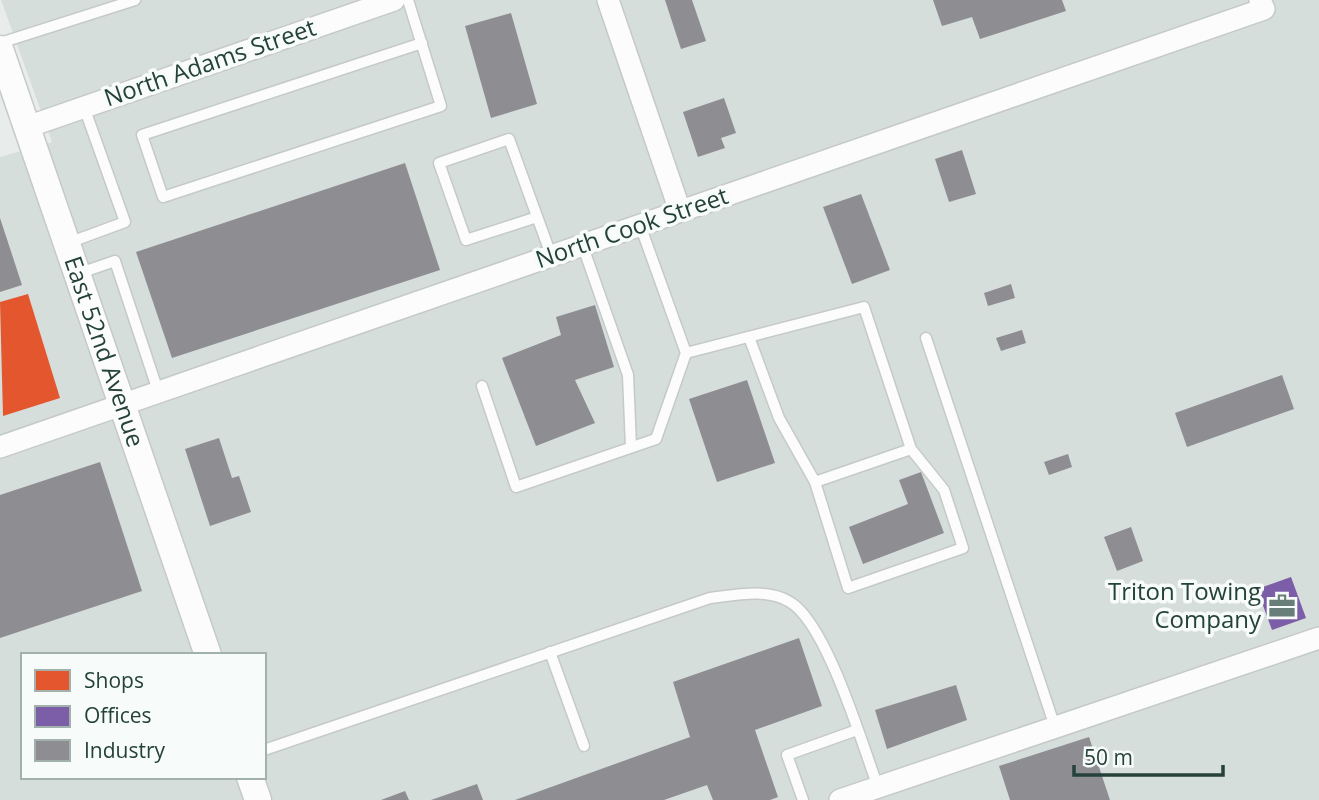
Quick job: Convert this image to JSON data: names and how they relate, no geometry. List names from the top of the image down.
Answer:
{
  "streets": {
    "street": ["North Adams Street", "North Cook Street", "East 52nd Avenue"]
  },
  "crossings": [
    ["North Adams Street", "East 52nd Avenue"],
    ["North Cook Street", "East 52nd Avenue"]
  ],
  "places": {
    "office": ["Triton Towing Company"]
  },
  "legend": ["Shops", "Offices", "Industry"],
  "scale_bar": "50 m"
}
